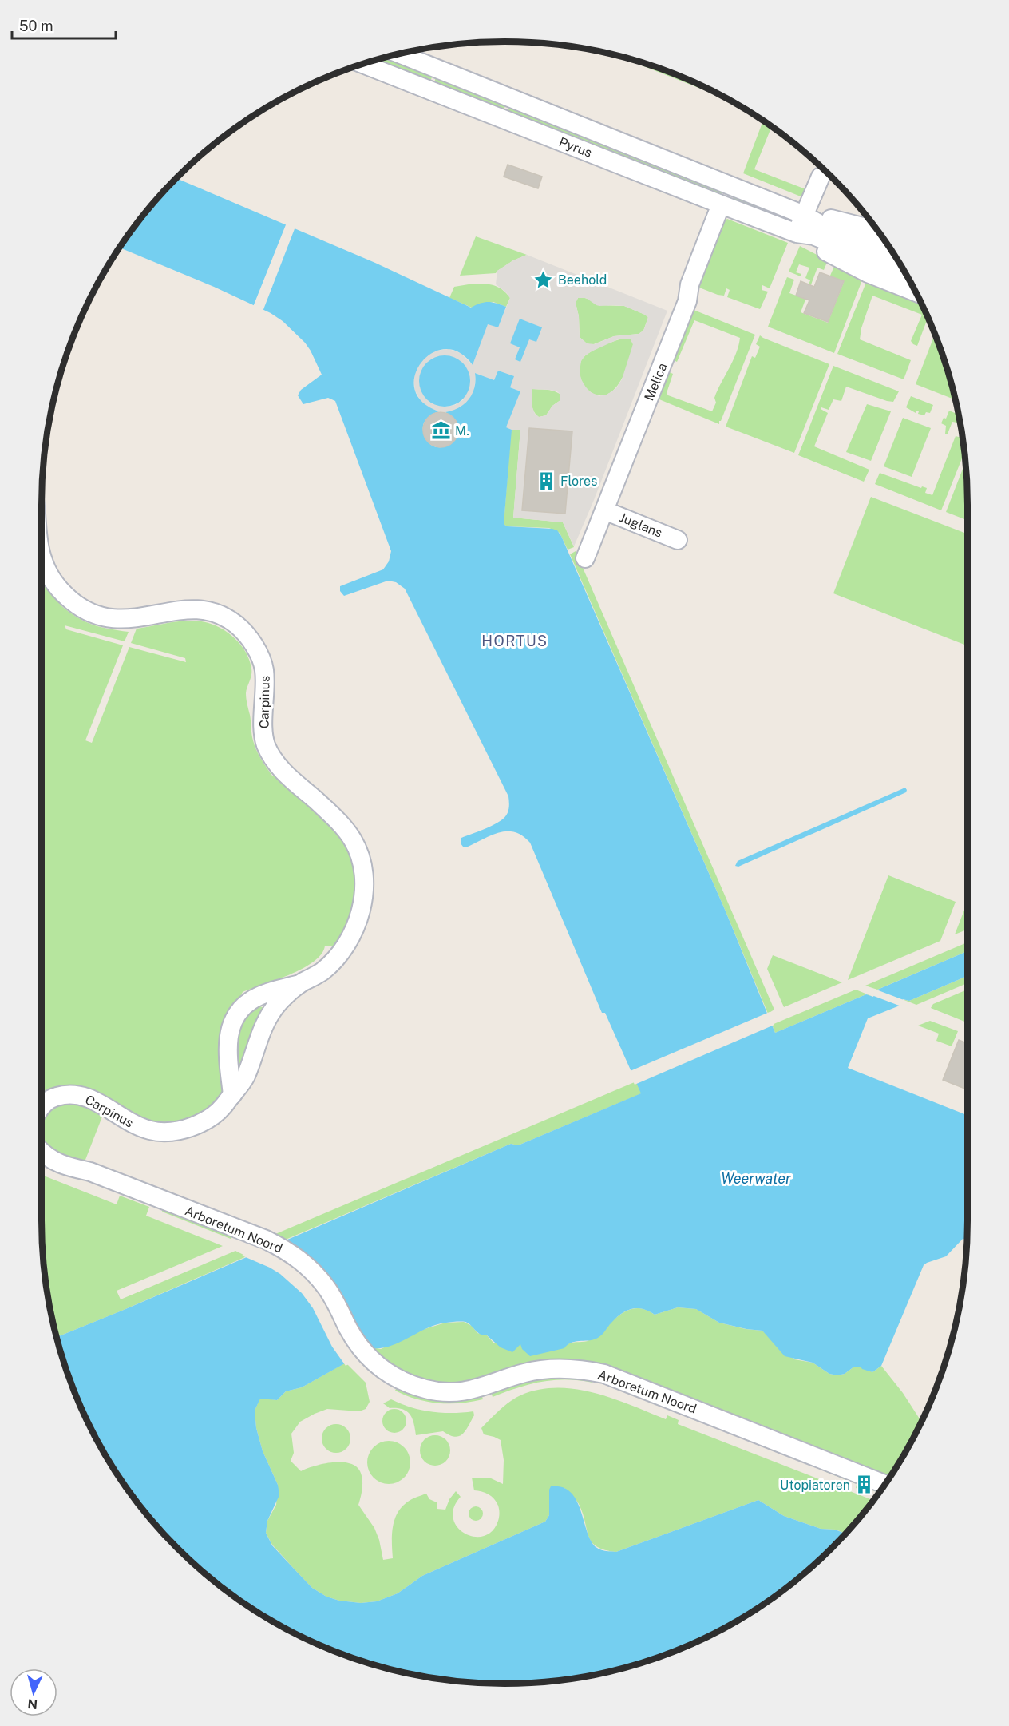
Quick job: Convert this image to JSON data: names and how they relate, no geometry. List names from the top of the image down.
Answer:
{
  "streets": {
    "street": [
      "Pyrus",
      "Melica",
      "Juglans",
      "Carpinus",
      "Arboretum Noord"
    ]
  },
  "crossings": [
    ["Pyrus", "Melica"],
    ["Melica", "Juglans"]
  ],
  "districts": ["HORTUS"],
  "water": ["Weerwater"],
  "places": {
    "place": ["Beehold"],
    "museum": ["M."],
    "building": ["Flores", "Utopiatoren"]
  },
  "scale_bar": "50 m",
  "north": "bottom"
}
